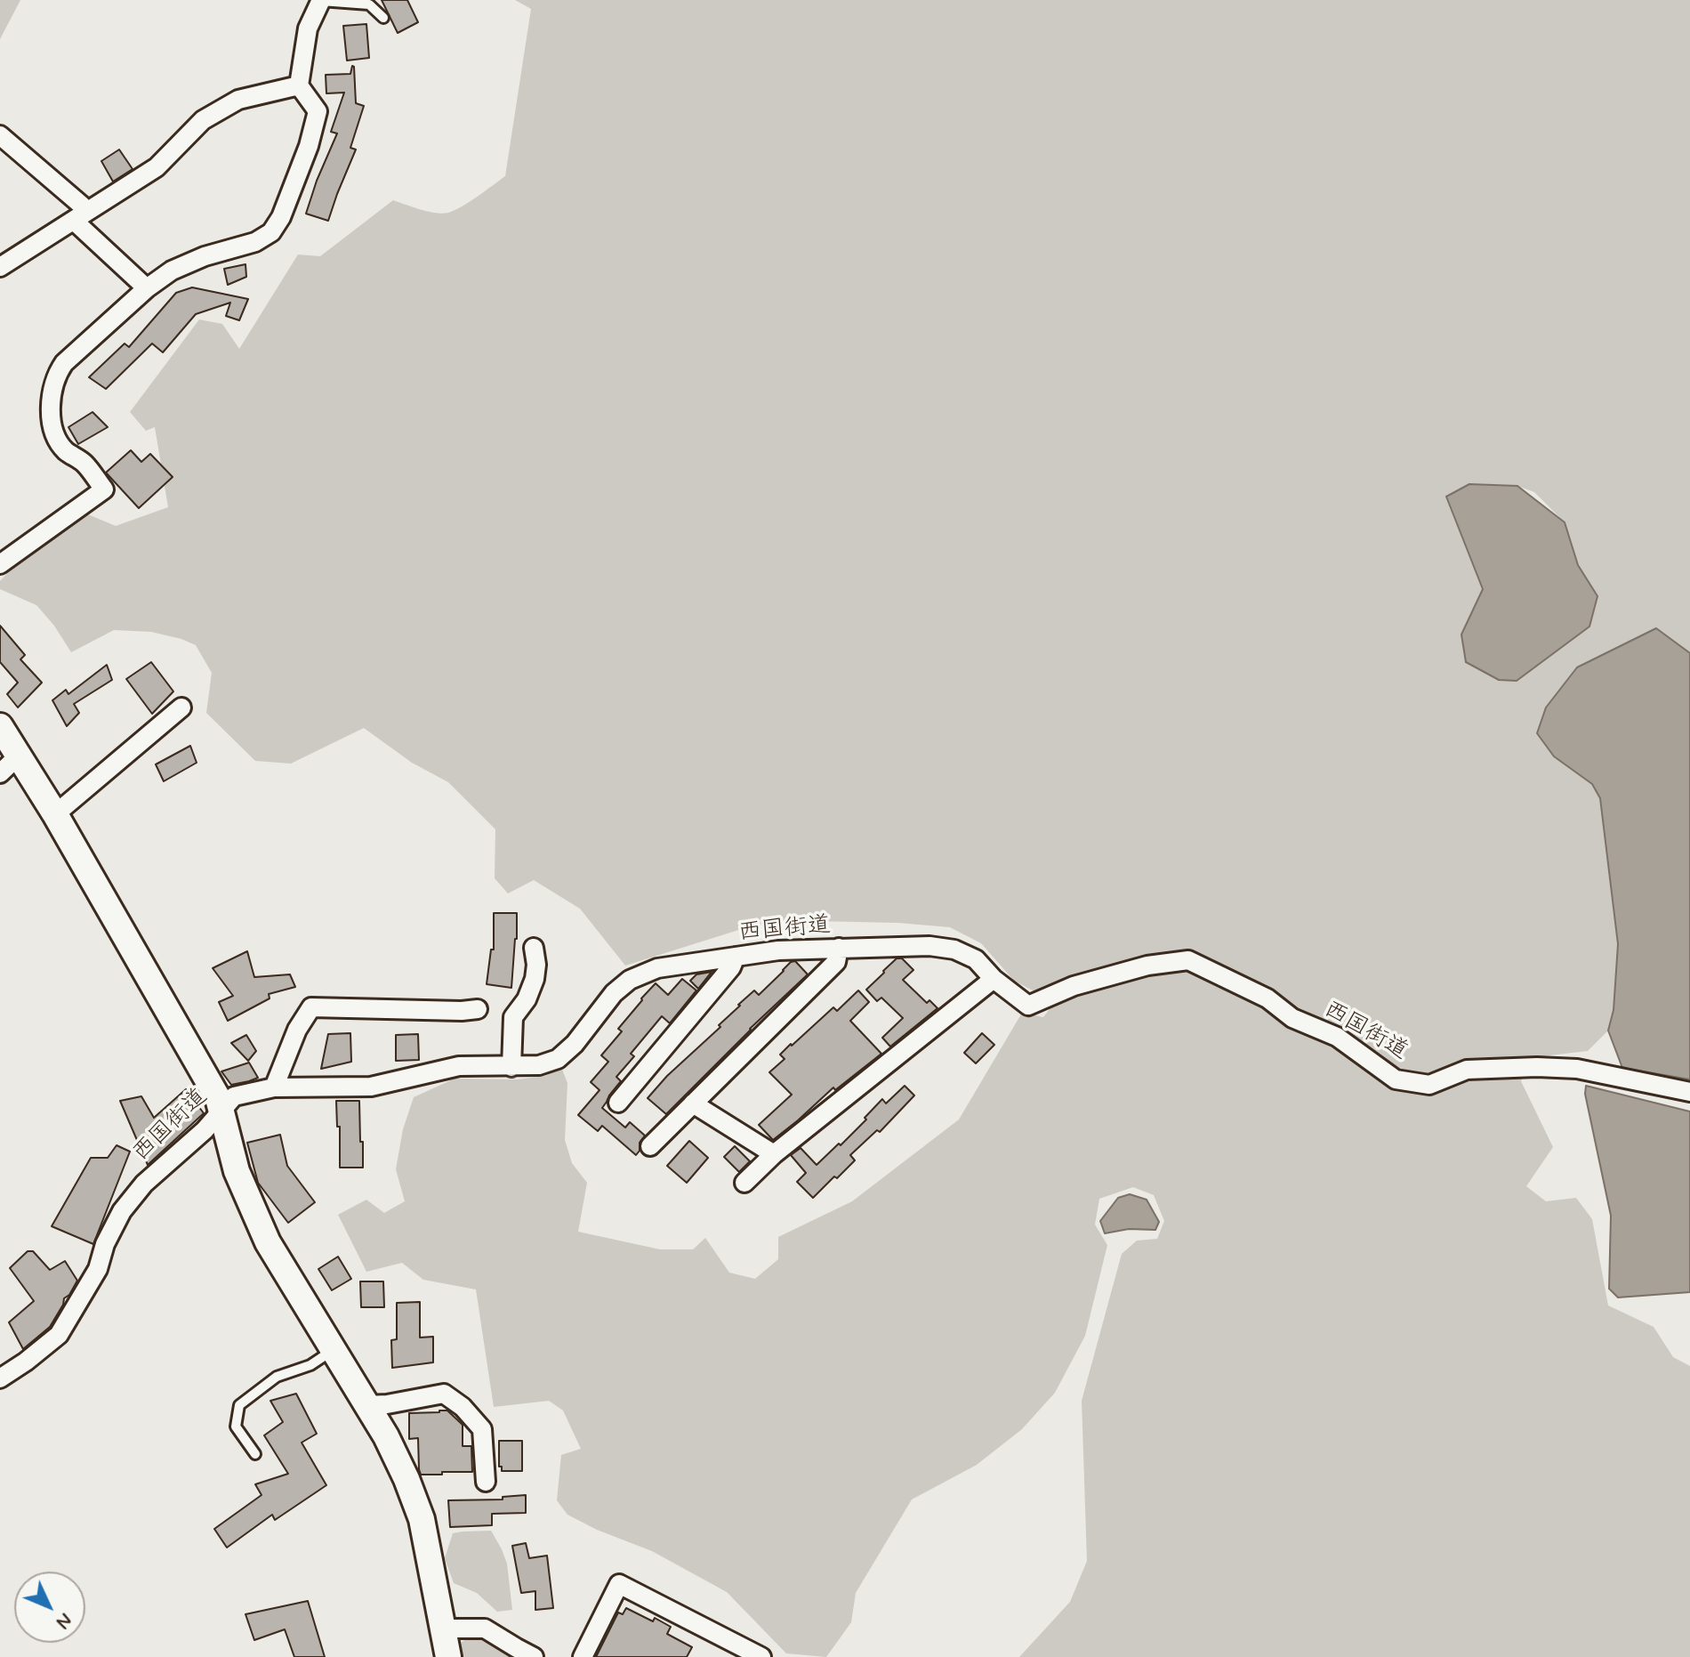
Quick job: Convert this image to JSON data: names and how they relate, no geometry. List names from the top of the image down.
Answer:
{
  "streets": {
    "street": ["西国街道"]
  },
  "north": "bottom right"
}
